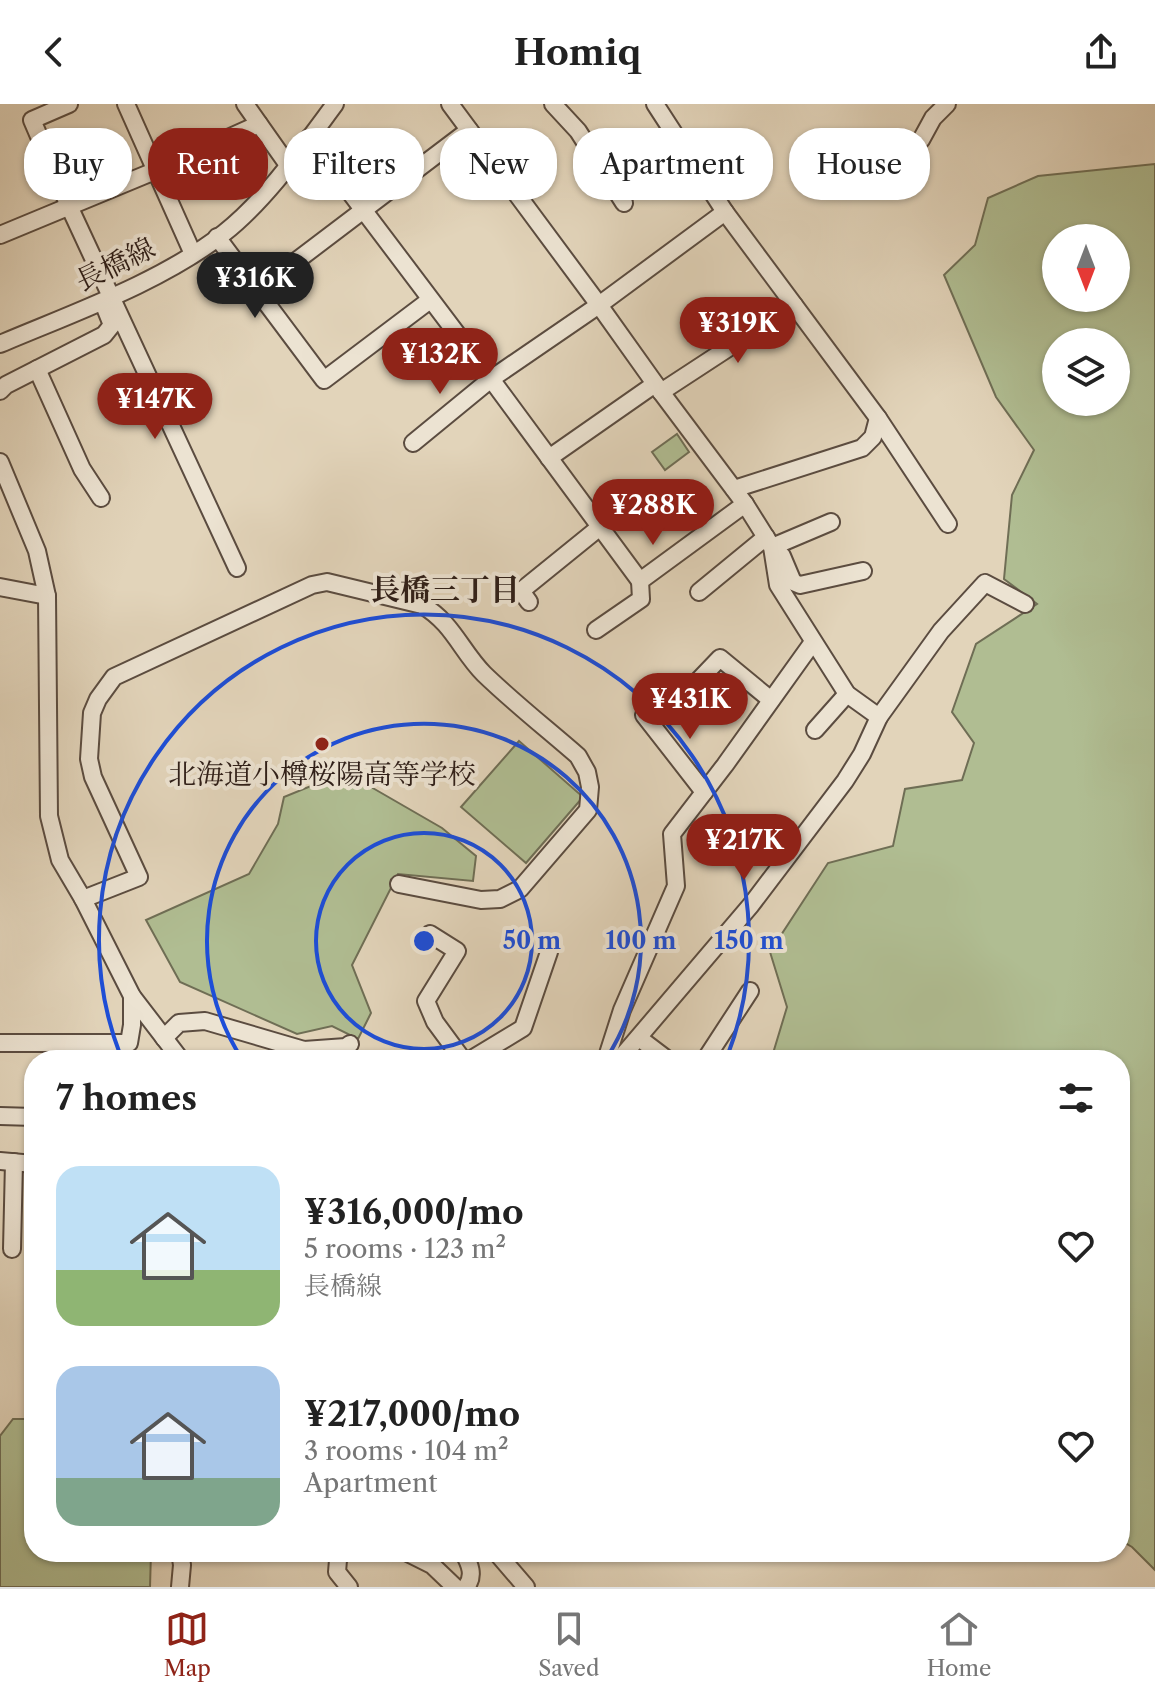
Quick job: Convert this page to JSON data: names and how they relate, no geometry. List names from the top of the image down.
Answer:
{
  "streets": {
    "street": ["長橋線"]
  },
  "districts": ["長橋三丁目"],
  "places": ["北海道小樽桜陽高等学校"],
  "north": "bottom",
  "page": {
    "header": "Homiq",
    "chip": [
      "Buy",
      "Rent",
      "Filters",
      "New",
      "Apartment",
      "House"
    ],
    "price": [
      "¥316K",
      "¥319K",
      "¥132K",
      "¥147K",
      "¥288K",
      "¥431K",
      "¥217K"
    ],
    "heading": "7 homes",
    "list": [
      {
        "name": "¥316,000/mo",
        "note": "5 rooms · 123 m² · 長橋線"
      },
      {
        "name": "¥217,000/mo",
        "note": "3 rooms · 104 m² · Apartment"
      }
    ],
    "tabs": ["Map", "Saved", "Home"]
  },
  "rings": ["50 m", "100 m", "150 m"]
}
